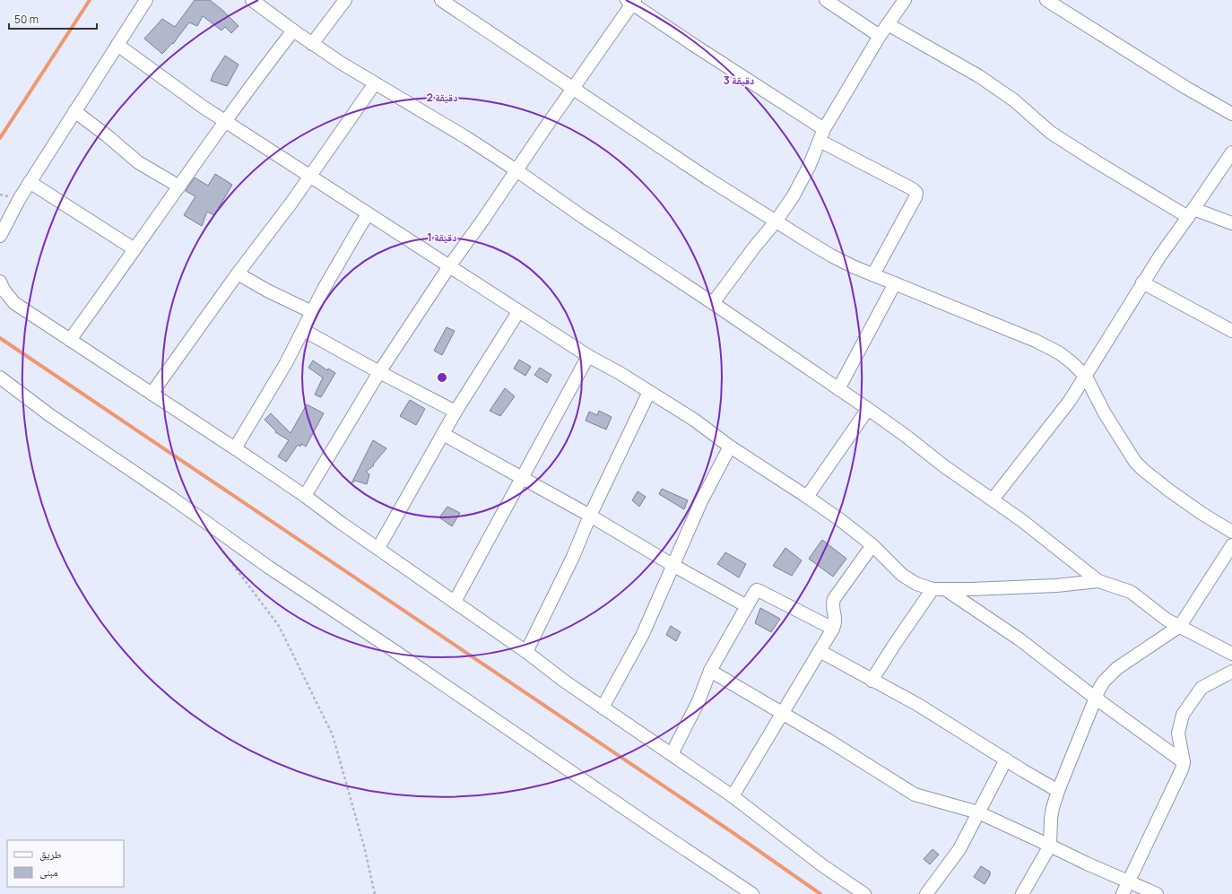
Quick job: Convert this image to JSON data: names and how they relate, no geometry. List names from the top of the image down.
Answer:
{
  "legend": ["طريق", "مبنى"],
  "scale_bar": "50 m",
  "rings": ["3 دقيقة", "2 دقيقة", "1 دقيقة"]
}
